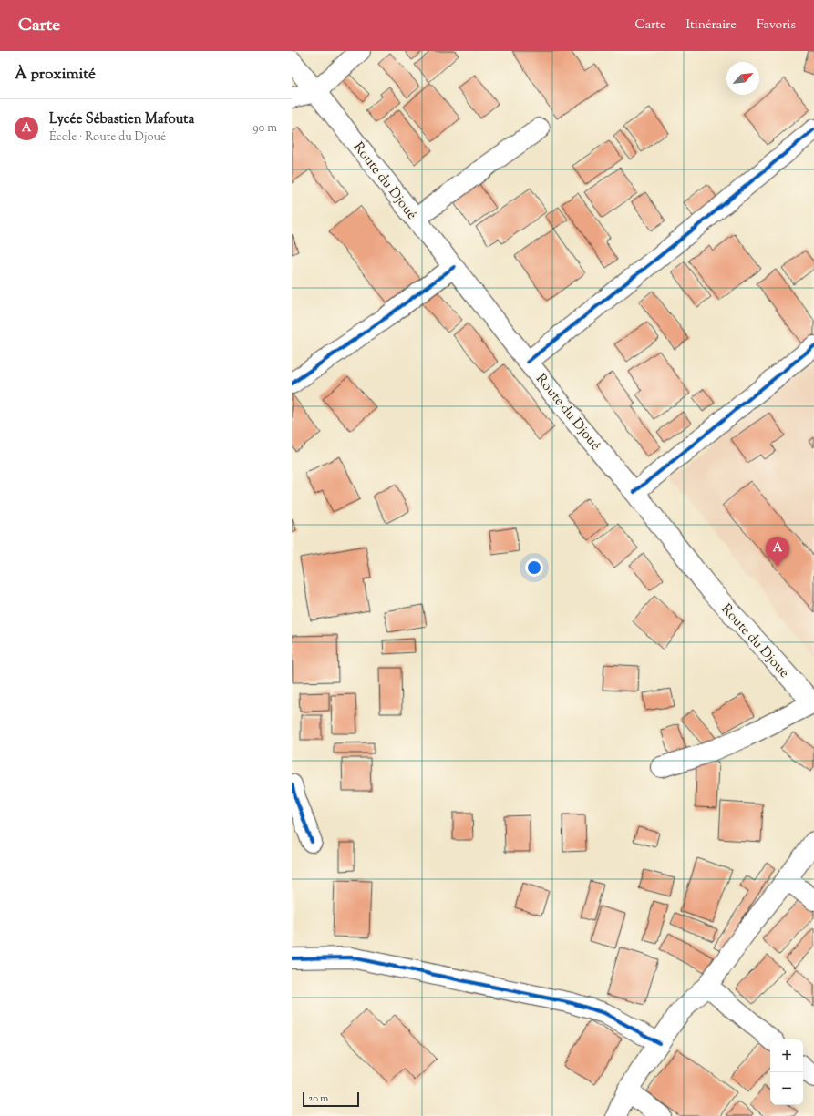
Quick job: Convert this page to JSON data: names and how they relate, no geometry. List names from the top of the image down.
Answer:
{
  "streets": {
    "street": ["Route du Djoué"]
  },
  "scale_bar": "20 m",
  "north": "top right",
  "page": {
    "header": "Carte",
    "nav": ["Carte", "Itinéraire", "Favoris"],
    "heading": "À proximité",
    "list": [
      {
        "mark": "A",
        "name": "Lycée Sébastien Mafouta",
        "note": "École · Route du Djoué",
        "value": "90 m"
      }
    ],
    "pins": "A",
    "map_buttons": ["+", "−"],
    "scale": "20 m"
  }
}
